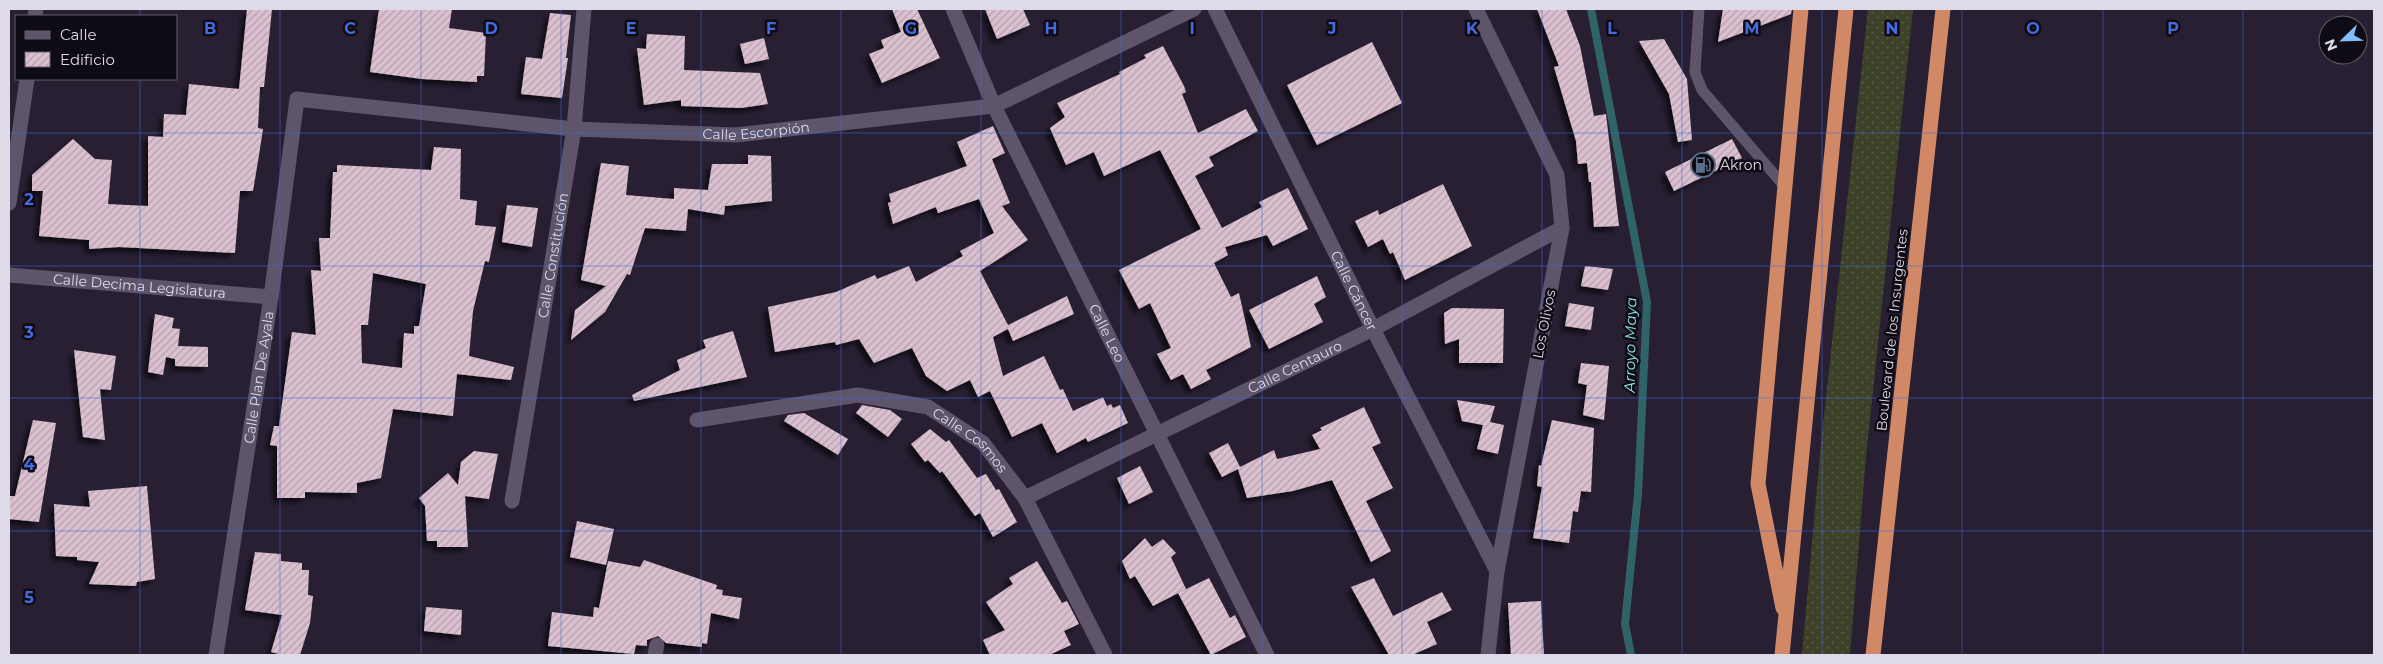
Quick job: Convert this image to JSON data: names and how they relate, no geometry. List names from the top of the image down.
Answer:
{
  "streets": {
    "highway": ["Boulevard de los Insurgentes"],
    "street": [
      "Calle Escorpión",
      "Calle Constitución",
      "Calle Decima Legislatura",
      "Calle Cáncer",
      "Los Olivos",
      "Calle Leo",
      "Calle Centauro",
      "Calle Plan De Ayala",
      "Calle Cosmos"
    ]
  },
  "crossings": [
    ["Calle Escorpión", "Calle Constitución"],
    ["Calle Escorpión", "Calle Leo"],
    ["Calle Escorpión", "Calle Plan De Ayala"],
    ["Calle Decima Legislatura", "Calle Plan De Ayala"],
    ["Calle Cáncer", "Los Olivos"],
    ["Calle Cáncer", "Calle Centauro"],
    ["Los Olivos", "Calle Centauro"],
    ["Calle Leo", "Calle Centauro"],
    ["Calle Centauro", "Calle Cosmos"]
  ],
  "water": ["Arroyo Maya"],
  "places": {
    "fuel station": ["Akron"]
  },
  "legend": ["Calle", "Edificio"],
  "north": "bottom left",
  "grid": {
    "columns": [
      "B",
      "C",
      "D",
      "E",
      "F",
      "G",
      "H",
      "I",
      "J",
      "K",
      "L",
      "M",
      "N",
      "O",
      "P"
    ],
    "rows": [
      "2",
      "3",
      "4",
      "5"
    ]
  }
}
